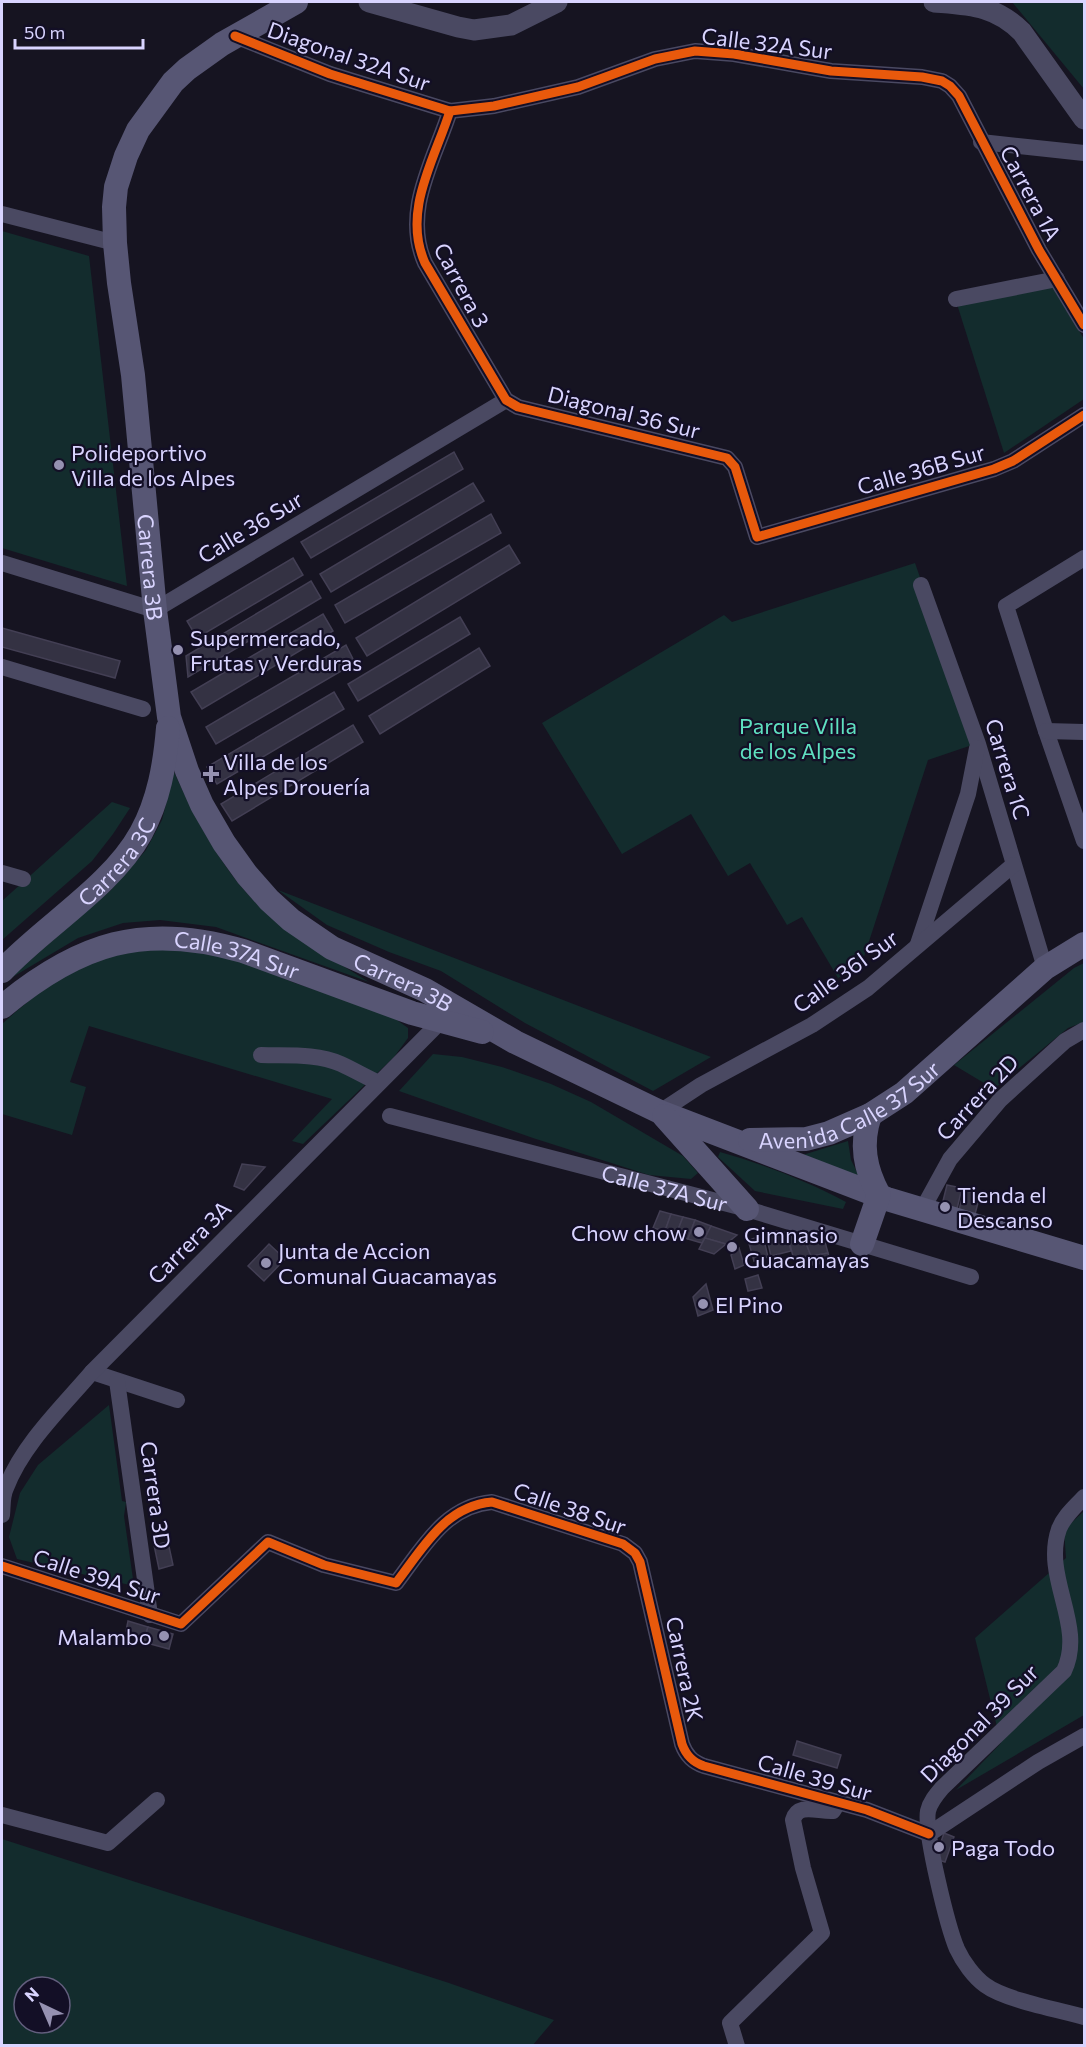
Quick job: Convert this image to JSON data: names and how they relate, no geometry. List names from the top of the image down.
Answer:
{
  "streets": {
    "main road": [
      "Carrera 3B",
      "Carrera 3C",
      "Calle 37A Sur",
      "Avenida Calle 37 Sur"
    ],
    "street": [
      "Calle 32A Sur",
      "Diagonal 32A Sur",
      "Carrera 1A",
      "Carrera 3",
      "Diagonal 36 Sur",
      "Calle 36B Sur",
      "Calle 36 Sur",
      "Carrera 1C",
      "Calle 36I Sur",
      "Carrera 2D",
      "Carrera 3A",
      "Carrera 3D",
      "Calle 38 Sur",
      "Calle 39A Sur",
      "Carrera 2K",
      "Diagonal 39 Sur",
      "Calle 39 Sur"
    ]
  },
  "crossings": [
    ["Calle 32A Sur", "Diagonal 32A Sur"],
    ["Calle 32A Sur", "Carrera 1A"],
    ["Calle 32A Sur", "Carrera 3"],
    ["Diagonal 32A Sur", "Carrera 3"],
    ["Diagonal 32A Sur", "Carrera 3B"],
    ["Carrera 3", "Diagonal 36 Sur"],
    ["Carrera 3", "Calle 36 Sur"],
    ["Diagonal 36 Sur", "Calle 36B Sur"],
    ["Diagonal 36 Sur", "Calle 36 Sur"],
    ["Calle 36 Sur", "Carrera 3B"],
    ["Carrera 3B", "Carrera 3C"],
    ["Carrera 3B", "Calle 37A Sur"],
    ["Carrera 3B", "Avenida Calle 37 Sur"],
    ["Carrera 1C", "Calle 36I Sur"],
    ["Carrera 1C", "Avenida Calle 37 Sur"],
    ["Calle 37A Sur", "Avenida Calle 37 Sur"],
    ["Calle 37A Sur", "Carrera 3A"],
    ["Calle 36I Sur", "Avenida Calle 37 Sur"],
    ["Carrera 3D", "Calle 39A Sur"],
    ["Calle 38 Sur", "Calle 39A Sur"],
    ["Calle 38 Sur", "Carrera 2K"],
    ["Carrera 2K", "Calle 39 Sur"],
    ["Diagonal 39 Sur", "Calle 39 Sur"]
  ],
  "parks": ["Parque Villa de los Alpes"],
  "places": {
    "other": [
      "Polideportivo Villa de los Alpes",
      "Supermercado, Frutas y Verduras",
      "Tienda el Descanso",
      "Chow chow",
      "Gimnasio Guacamayas",
      "Junta de Accion Comunal Guacamayas",
      "El Pino",
      "Malambo",
      "Paga Todo"
    ],
    "health": ["Villa de los Alpes Drouería"]
  },
  "scale_bar": "50 m",
  "north": "top left"
}
